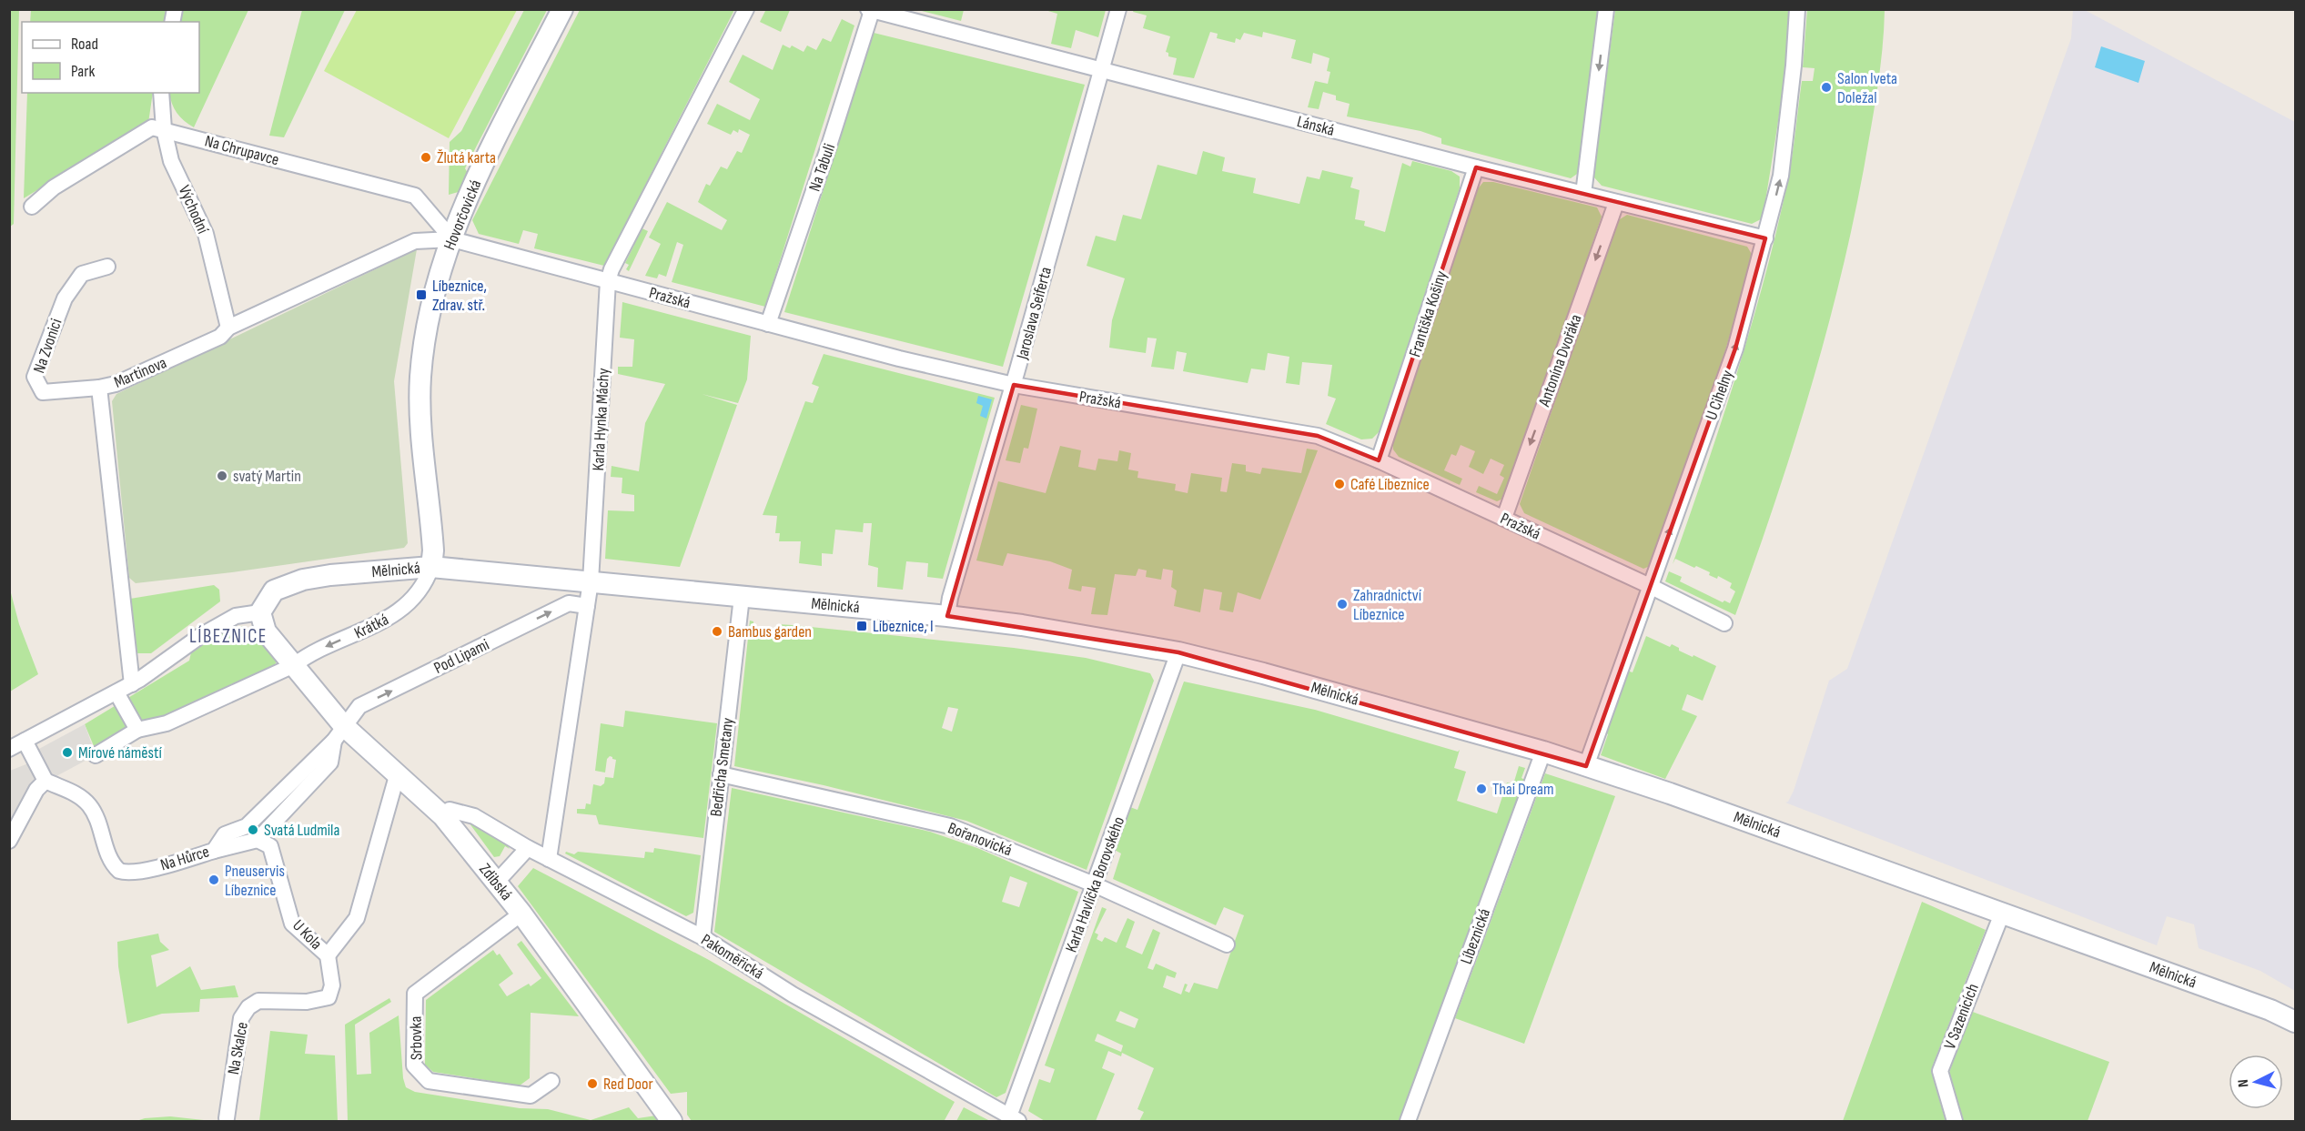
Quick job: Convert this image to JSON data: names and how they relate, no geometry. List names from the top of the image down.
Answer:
{
  "streets": {
    "main road": ["Hovorčovická", "Mělnická", "Zdibská"],
    "street": [
      "Lánská",
      "Na Chrupavce",
      "Na Tabuli",
      "Východní",
      "Pražská",
      "Jaroslava Seiferta",
      "Františka Košiny",
      "Na Zvonici",
      "Antonína Dvořáka",
      "Martinova",
      "U Cihelny",
      "Karla Hynka Máchy",
      "Krátká",
      "Pod Lipami",
      "Bedřicha Smetany",
      "Bořanovická",
      "Na Hůrce",
      "Karla Havlíčka Borovského",
      "U Kola",
      "Líbeznická",
      "Pakoměřická",
      "V Sazenicích",
      "Srbovka",
      "Na Skalce"
    ]
  },
  "crossings": [
    ["Lánská", "Na Tabuli"],
    ["Lánská", "Jaroslava Seiferta"],
    ["Lánská", "Františka Košiny"],
    ["Lánská", "Antonína Dvořáka"],
    ["Lánská", "U Cihelny"],
    ["Na Chrupavce", "Východní"],
    ["Na Chrupavce", "Hovorčovická"],
    ["Na Chrupavce", "Pražská"],
    ["Na Chrupavce", "Martinova"],
    ["Na Tabuli", "Pražská"],
    ["Východní", "Martinova"],
    ["Hovorčovická", "Pražská"],
    ["Hovorčovická", "Martinova"],
    ["Hovorčovická", "Mělnická"],
    ["Hovorčovická", "Krátká"],
    ["Pražská", "Jaroslava Seiferta"],
    ["Pražská", "Františka Košiny"],
    ["Pražská", "Antonína Dvořáka"],
    ["Pražská", "Martinova"],
    ["Pražská", "U Cihelny"],
    ["Pražská", "Karla Hynka Máchy"],
    ["Jaroslava Seiferta", "Mělnická"],
    ["Na Zvonici", "Martinova"],
    ["U Cihelny", "Mělnická"],
    ["Karla Hynka Máchy", "Mělnická"],
    ["Karla Hynka Máchy", "Pod Lipami"],
    ["Karla Hynka Máchy", "Pakoměřická"],
    ["Mělnická", "Krátká"],
    ["Mělnická", "Bedřicha Smetany"],
    ["Mělnická", "Karla Havlíčka Borovského"],
    ["Mělnická", "Líbeznická"],
    ["Mělnická", "V Sazenicích"],
    ["Krátká", "Zdibská"],
    ["Pod Lipami", "Na Hůrce"],
    ["Pod Lipami", "Zdibská"],
    ["Bedřicha Smetany", "Bořanovická"],
    ["Bedřicha Smetany", "Pakoměřická"],
    ["Bořanovická", "Karla Havlíčka Borovského"],
    ["Na Hůrce", "Zdibská"],
    ["Zdibská", "U Kola"],
    ["Zdibská", "Pakoměřická"],
    ["Zdibská", "Srbovka"],
    ["Karla Havlíčka Borovského", "Pakoměřická"],
    ["U Kola", "Na Skalce"]
  ],
  "one_way": [
    "Antonína Dvořáka",
    "U Cihelny",
    "Krátká",
    "Pod Lipami"
  ],
  "districts": ["LÍBEZNICE"],
  "places": {
    "other": [
      "Salon Iveta Doležal",
      "Žlutá karta",
      "svatý Martin",
      "Café Líbeznice",
      "Zahradnictví Líbeznice",
      "Bambus garden",
      "Mírové náměstí",
      "Thai Dream",
      "Svatá Ludmila",
      "Pneuservis Líbeznice",
      "Red Door"
    ],
    "transit": ["Líbeznice, Zdrav. stř.", "Líbeznice, I"]
  },
  "legend": ["Road", "Park"],
  "north": "left"
}
